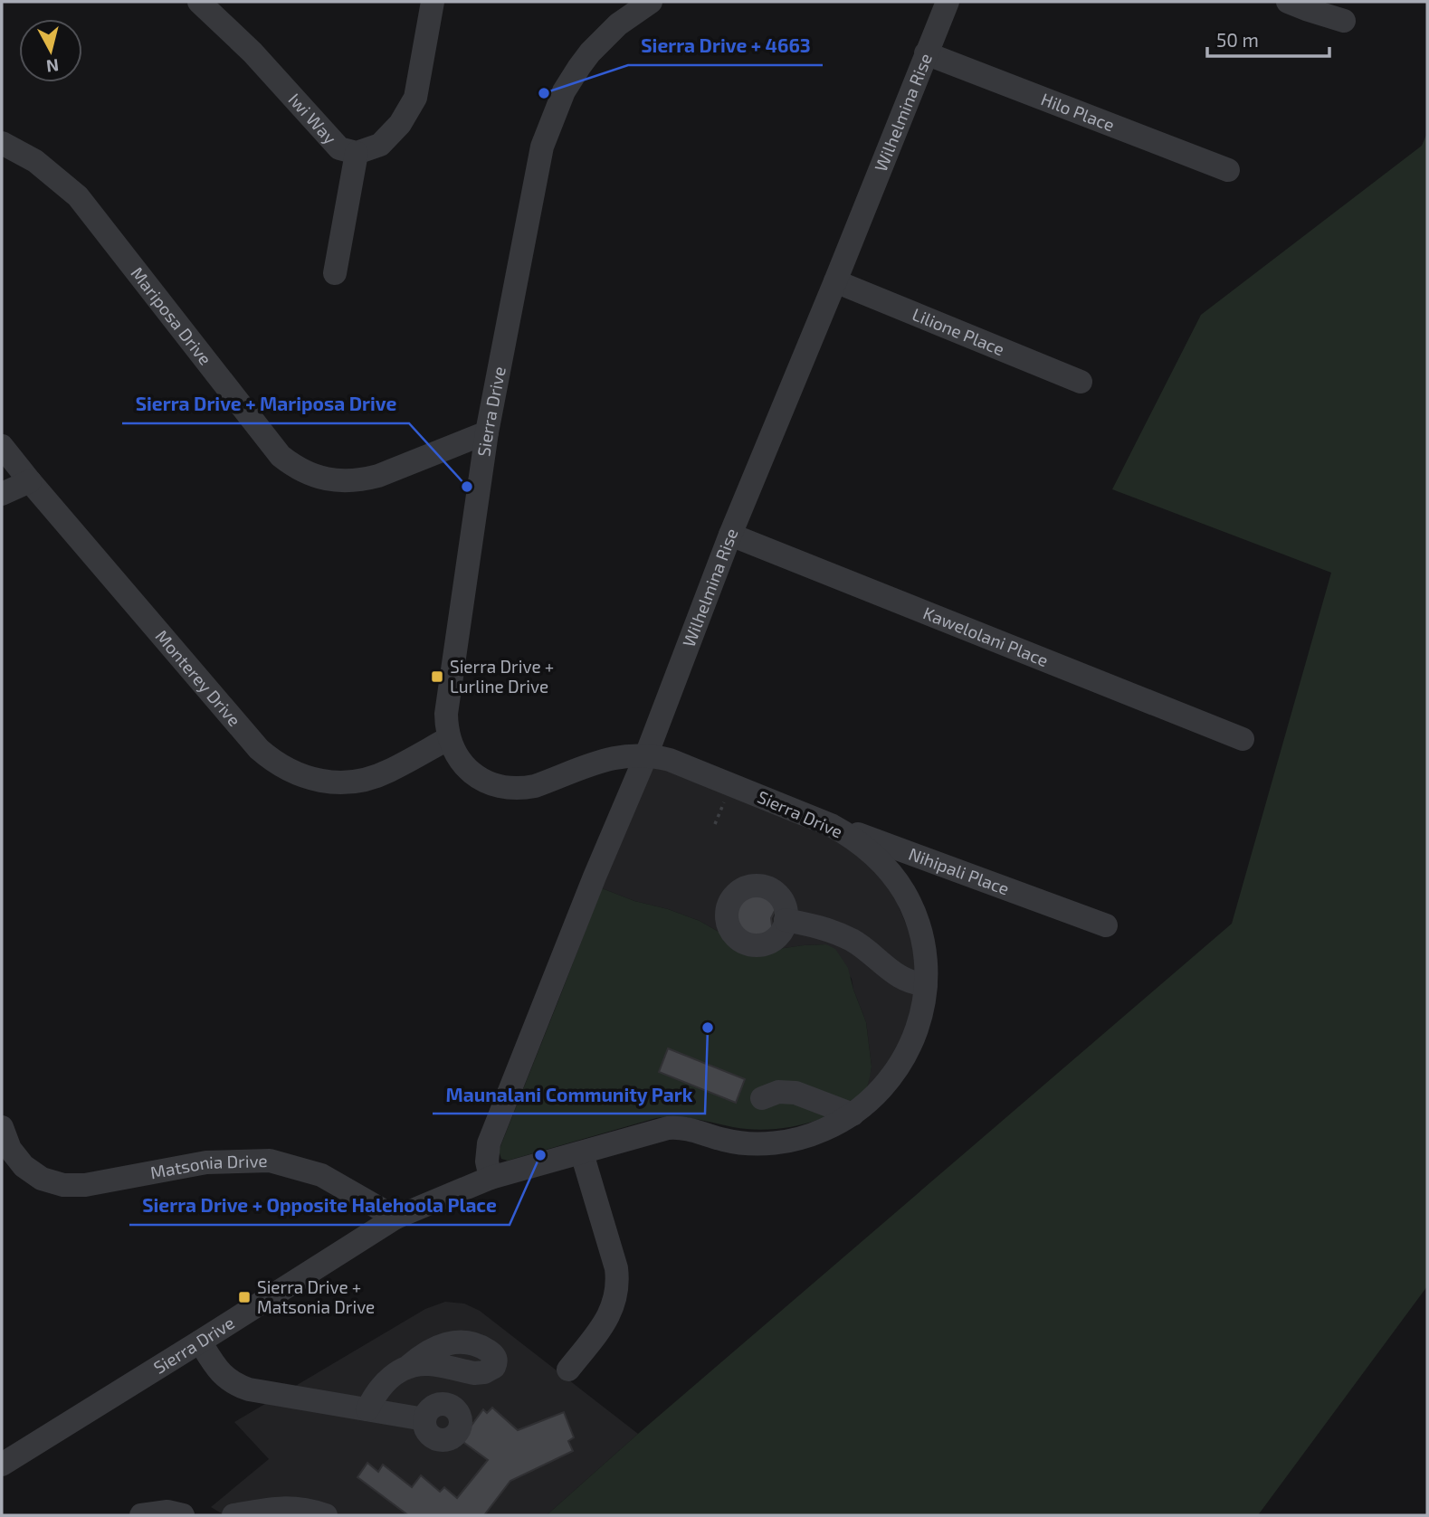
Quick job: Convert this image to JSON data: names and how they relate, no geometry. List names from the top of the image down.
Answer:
{
  "streets": {
    "street": [
      "Wilhelmina Rise",
      "Hilo Place",
      "Iwi Way",
      "Mariposa Drive",
      "Lilione Place",
      "Sierra Drive",
      "Kawelolani Place",
      "Monterey Drive",
      "Nihipali Place",
      "Matsonia Drive"
    ]
  },
  "crossings": [
    ["Wilhelmina Rise", "Hilo Place"],
    ["Wilhelmina Rise", "Lilione Place"],
    ["Wilhelmina Rise", "Sierra Drive"],
    ["Wilhelmina Rise", "Kawelolani Place"],
    ["Mariposa Drive", "Sierra Drive"],
    ["Sierra Drive", "Monterey Drive"],
    ["Sierra Drive", "Nihipali Place"],
    ["Sierra Drive", "Matsonia Drive"]
  ],
  "places": {
    "other": [
      "Sierra Drive + 4663",
      "Sierra Drive + Mariposa Drive",
      "Maunalani Community Park",
      "Sierra Drive + Opposite Halehoola Place"
    ],
    "transit": ["Sierra Drive + Lurline Drive", "Sierra Drive + Matsonia Drive"]
  },
  "scale_bar": "50 m",
  "north": "bottom"
}
